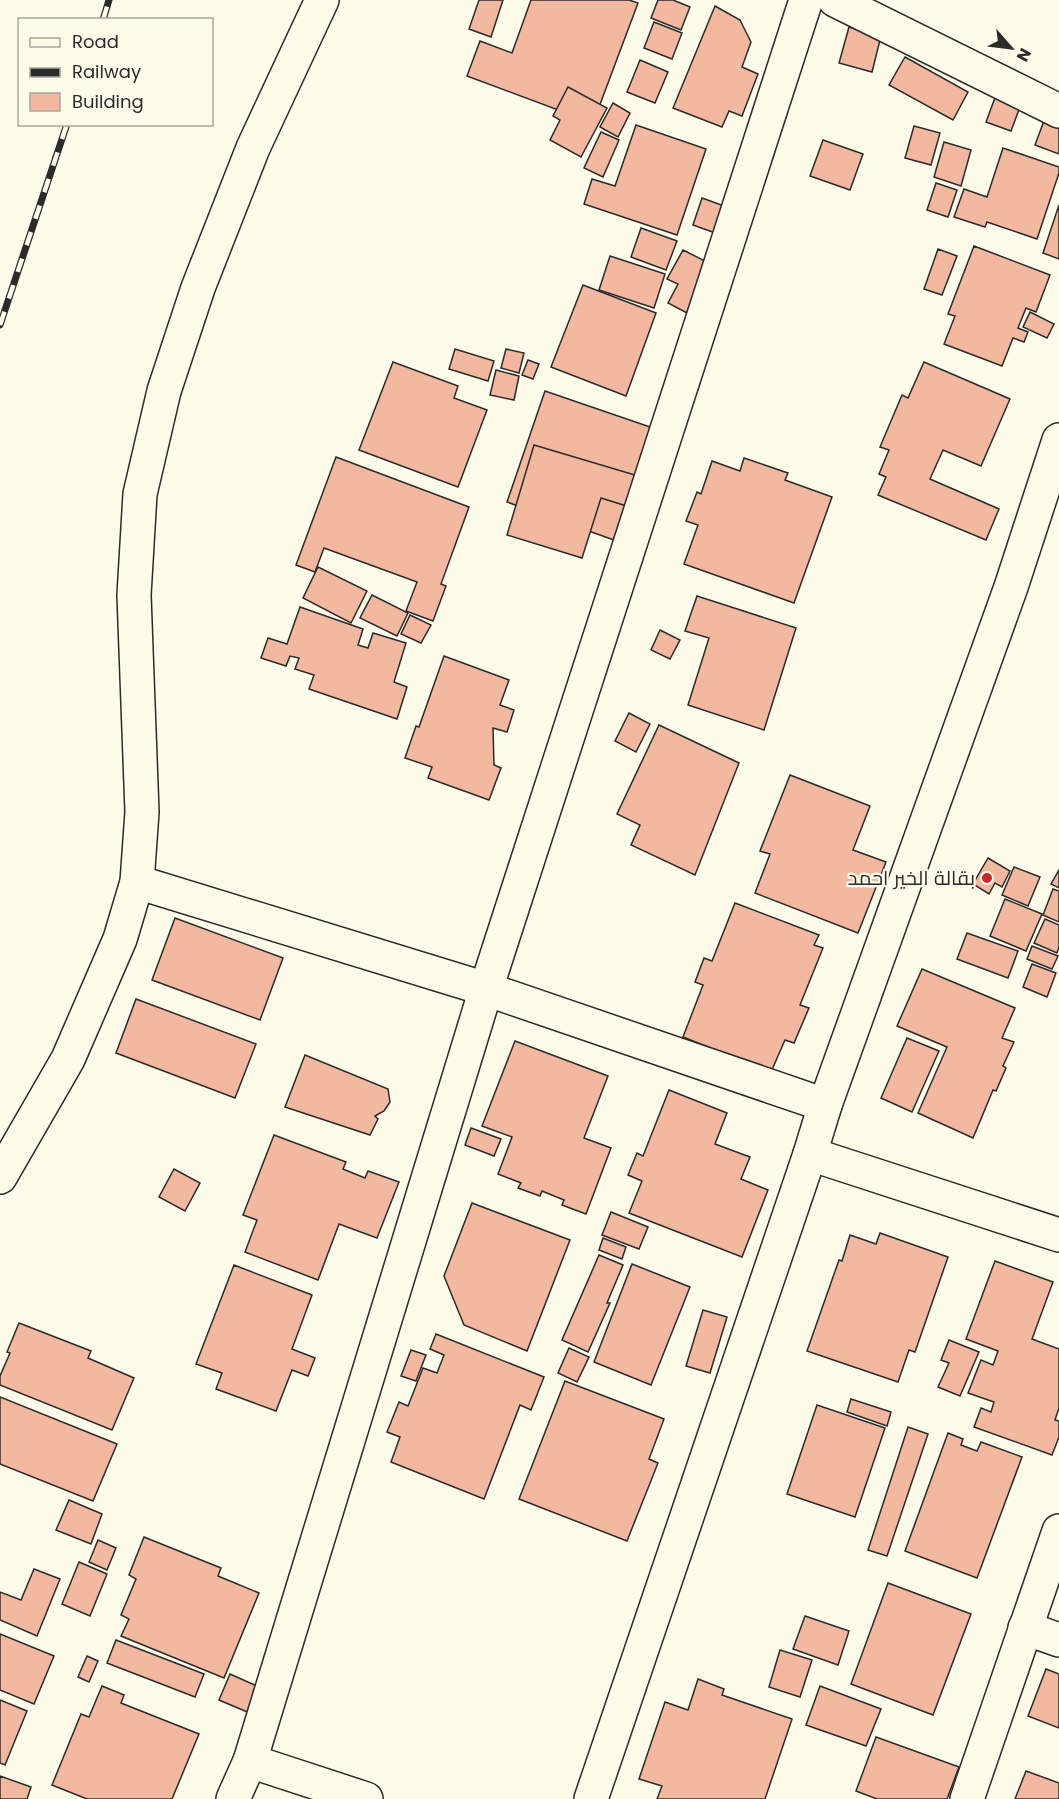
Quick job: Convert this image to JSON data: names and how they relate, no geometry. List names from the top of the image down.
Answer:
{
  "places": ["بقالة الخير احمد"],
  "legend": ["Road", "Railway", "Building"],
  "north": "bottom right"
}
